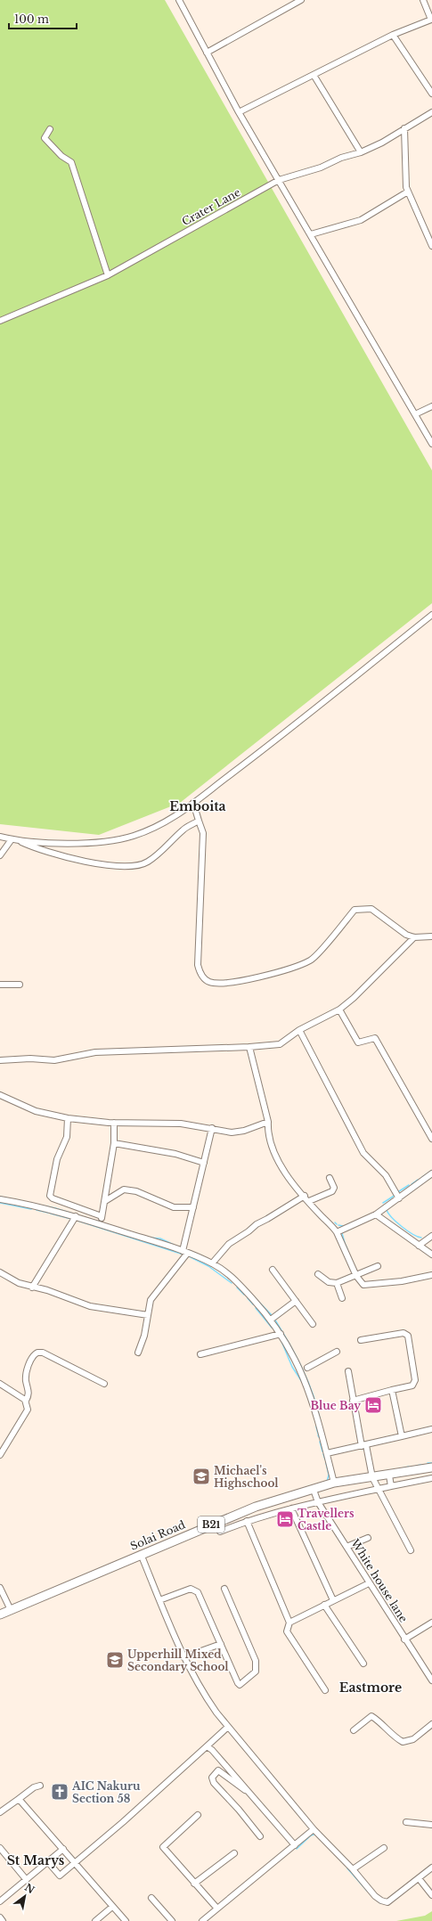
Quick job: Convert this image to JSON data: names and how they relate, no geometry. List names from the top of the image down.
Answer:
{
  "streets": {
    "highway": ["B21", "Solai Road"],
    "street": ["Crater Lane", "White house lane"]
  },
  "crossings": [
    ["Solai Road", "White house lane"]
  ],
  "districts": ["Emboita", "Eastmore", "St Marys"],
  "places": {
    "hotel": ["Blue Bay", "Travellers Castle"],
    "school or university": ["Michael's Highschool", "Upperhill Mixed Secondary School"],
    "church": ["AIC Nakuru Section 58"]
  },
  "scale_bar": "100 m",
  "north": "top right"
}
